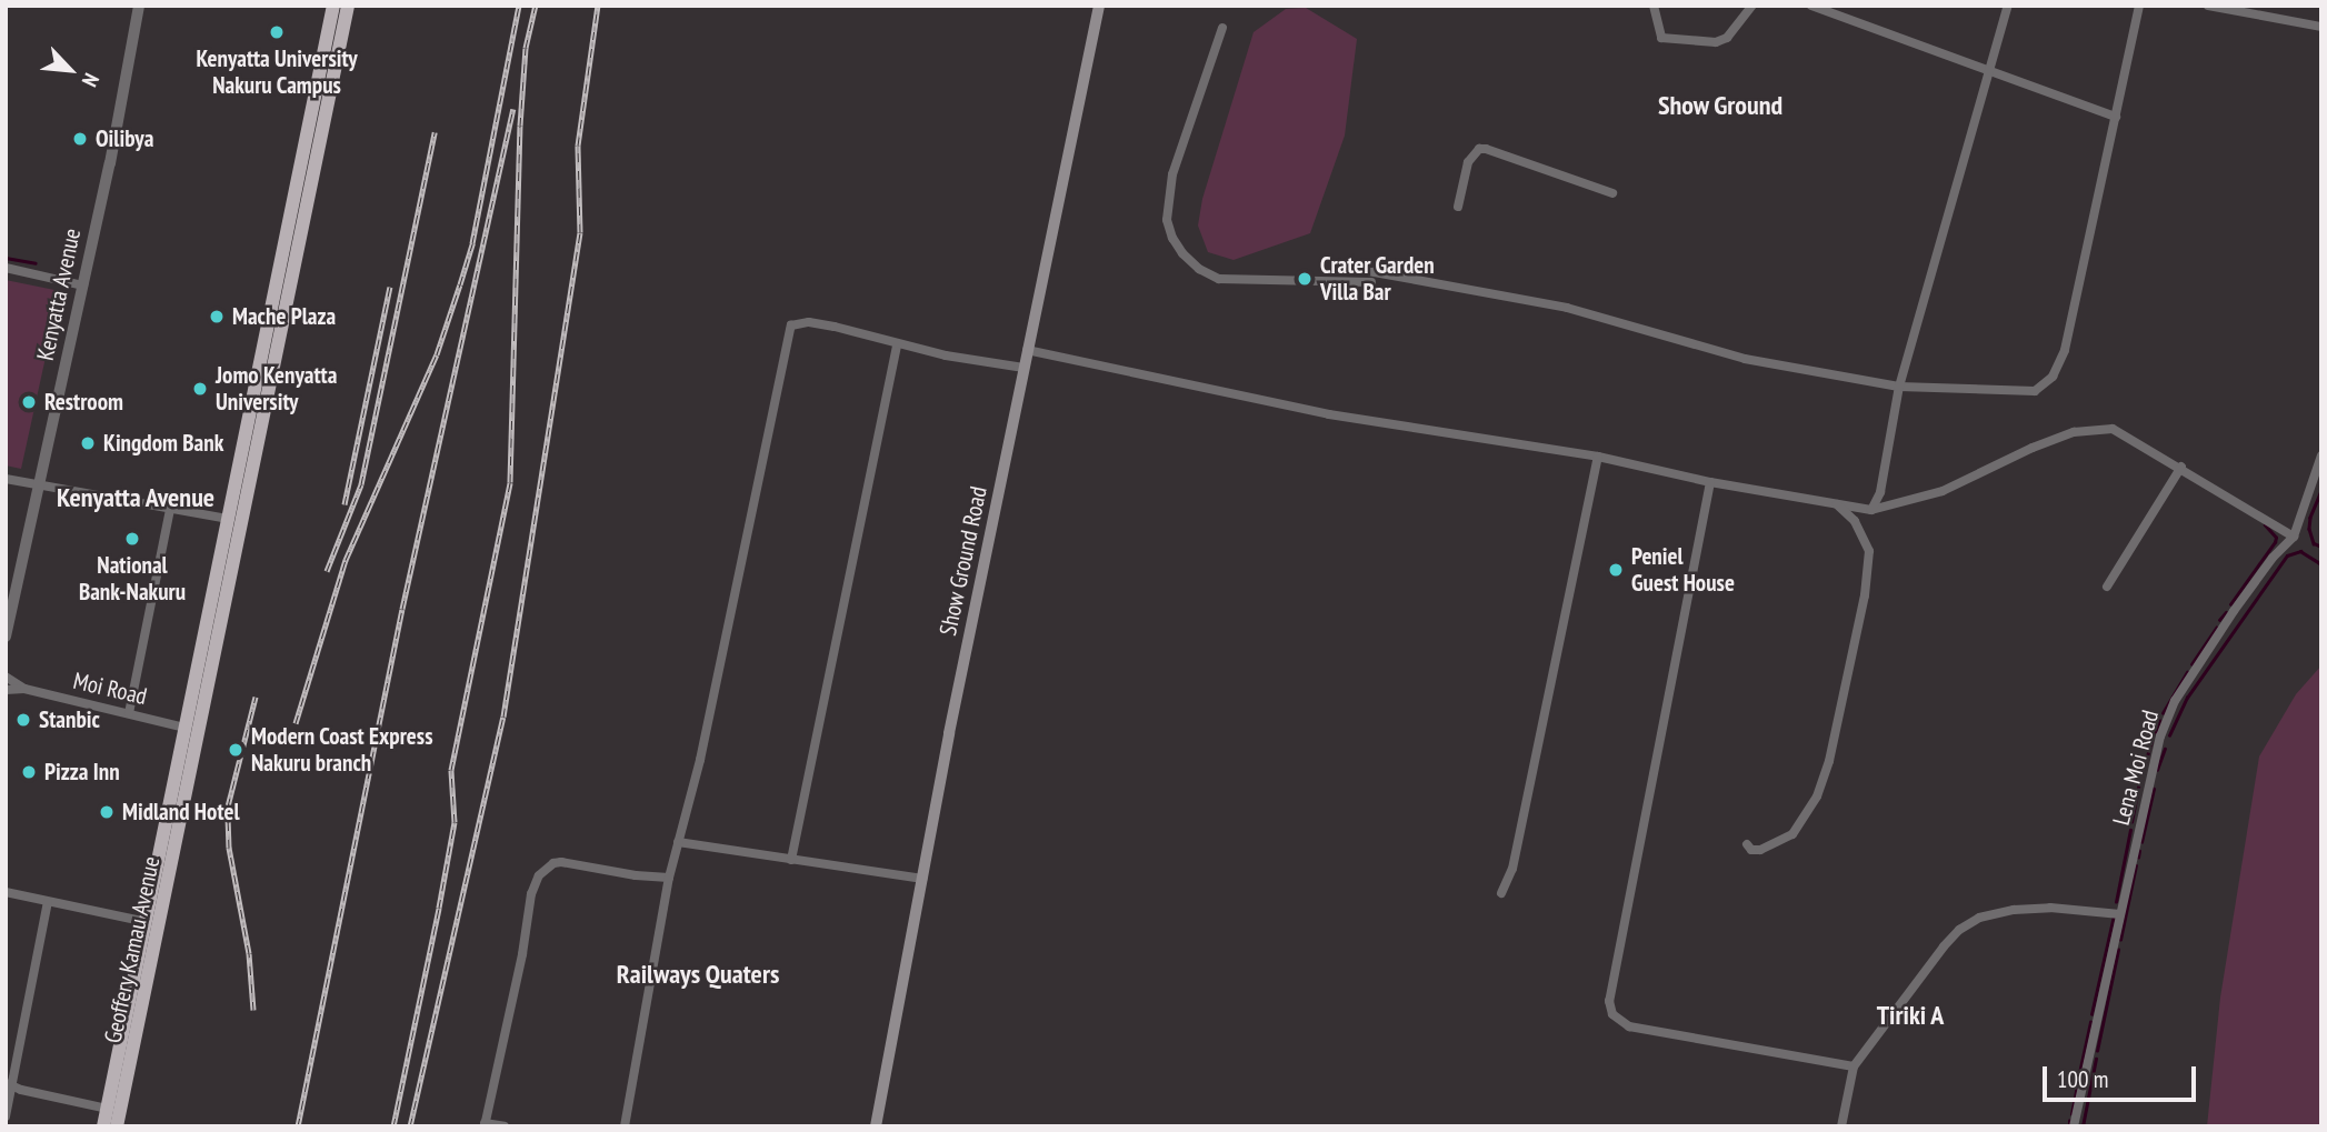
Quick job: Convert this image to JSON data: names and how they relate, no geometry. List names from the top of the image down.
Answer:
{
  "streets": {
    "highway": ["Geoffery Kamau Avenue"],
    "main road": ["Show Ground Road"],
    "street": ["Kenyatta Avenue", "Moi Road", "Lena Moi Road"]
  },
  "crossings": [
    ["Moi Road", "Geoffery Kamau Avenue"]
  ],
  "districts": [
    "Show Ground",
    "Kenyatta Avenue",
    "Railways Quaters",
    "Tiriki A"
  ],
  "places": [
    "Kenyatta University Nakuru Campus",
    "Oilibya",
    "Crater Garden Villa Bar",
    "Mache Plaza",
    "Jomo Kenyatta University",
    "Restroom",
    "Kingdom Bank",
    "National Bank-Nakuru",
    "Peniel Guest House",
    "Stanbic",
    "Modern Coast Express Nakuru branch",
    "Pizza Inn",
    "Midland Hotel"
  ],
  "scale_bar": "100 m",
  "north": "bottom right"
}
